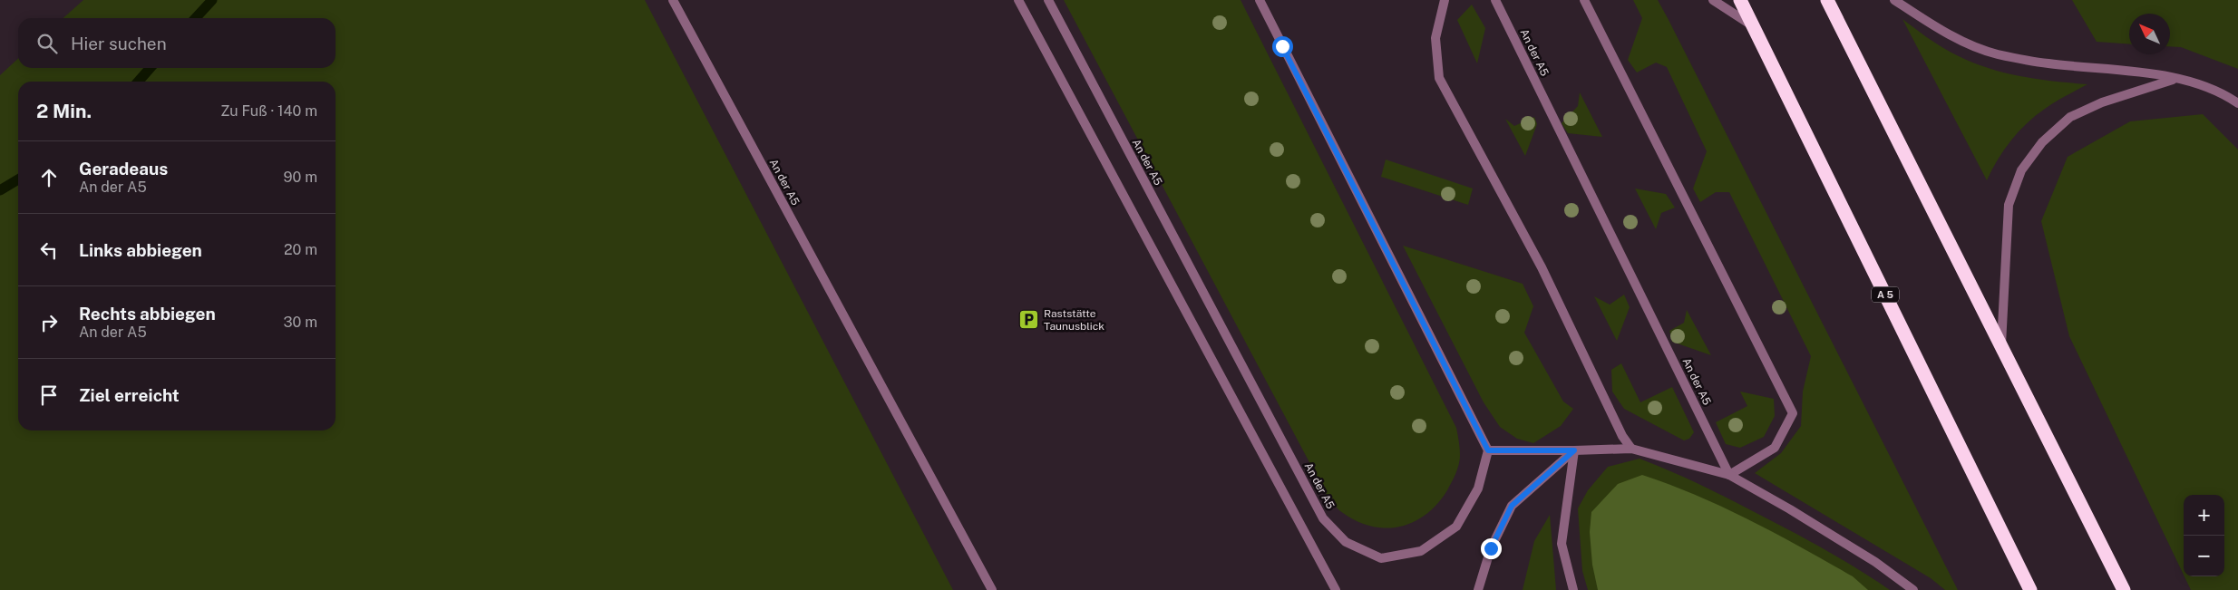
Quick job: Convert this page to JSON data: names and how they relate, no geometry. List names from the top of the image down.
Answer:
{
  "streets": {
    "highway": ["A 5"],
    "lane": ["An der A5"]
  },
  "places": {
    "parking": ["Raststätte Taunusblick"]
  },
  "north": "top left",
  "page": {
    "search": "Hier suchen",
    "heading": ["2 Min.", "Zu Fuß · 140 m"],
    "list": [
      ["Geradeaus", "An der A5", "90 m"],
      ["Links abbiegen", "20 m"],
      ["Rechts abbiegen", "An der A5", "30 m"],
      "Ziel erreicht"
    ],
    "map_buttons": ["+", "−"]
  }
}
